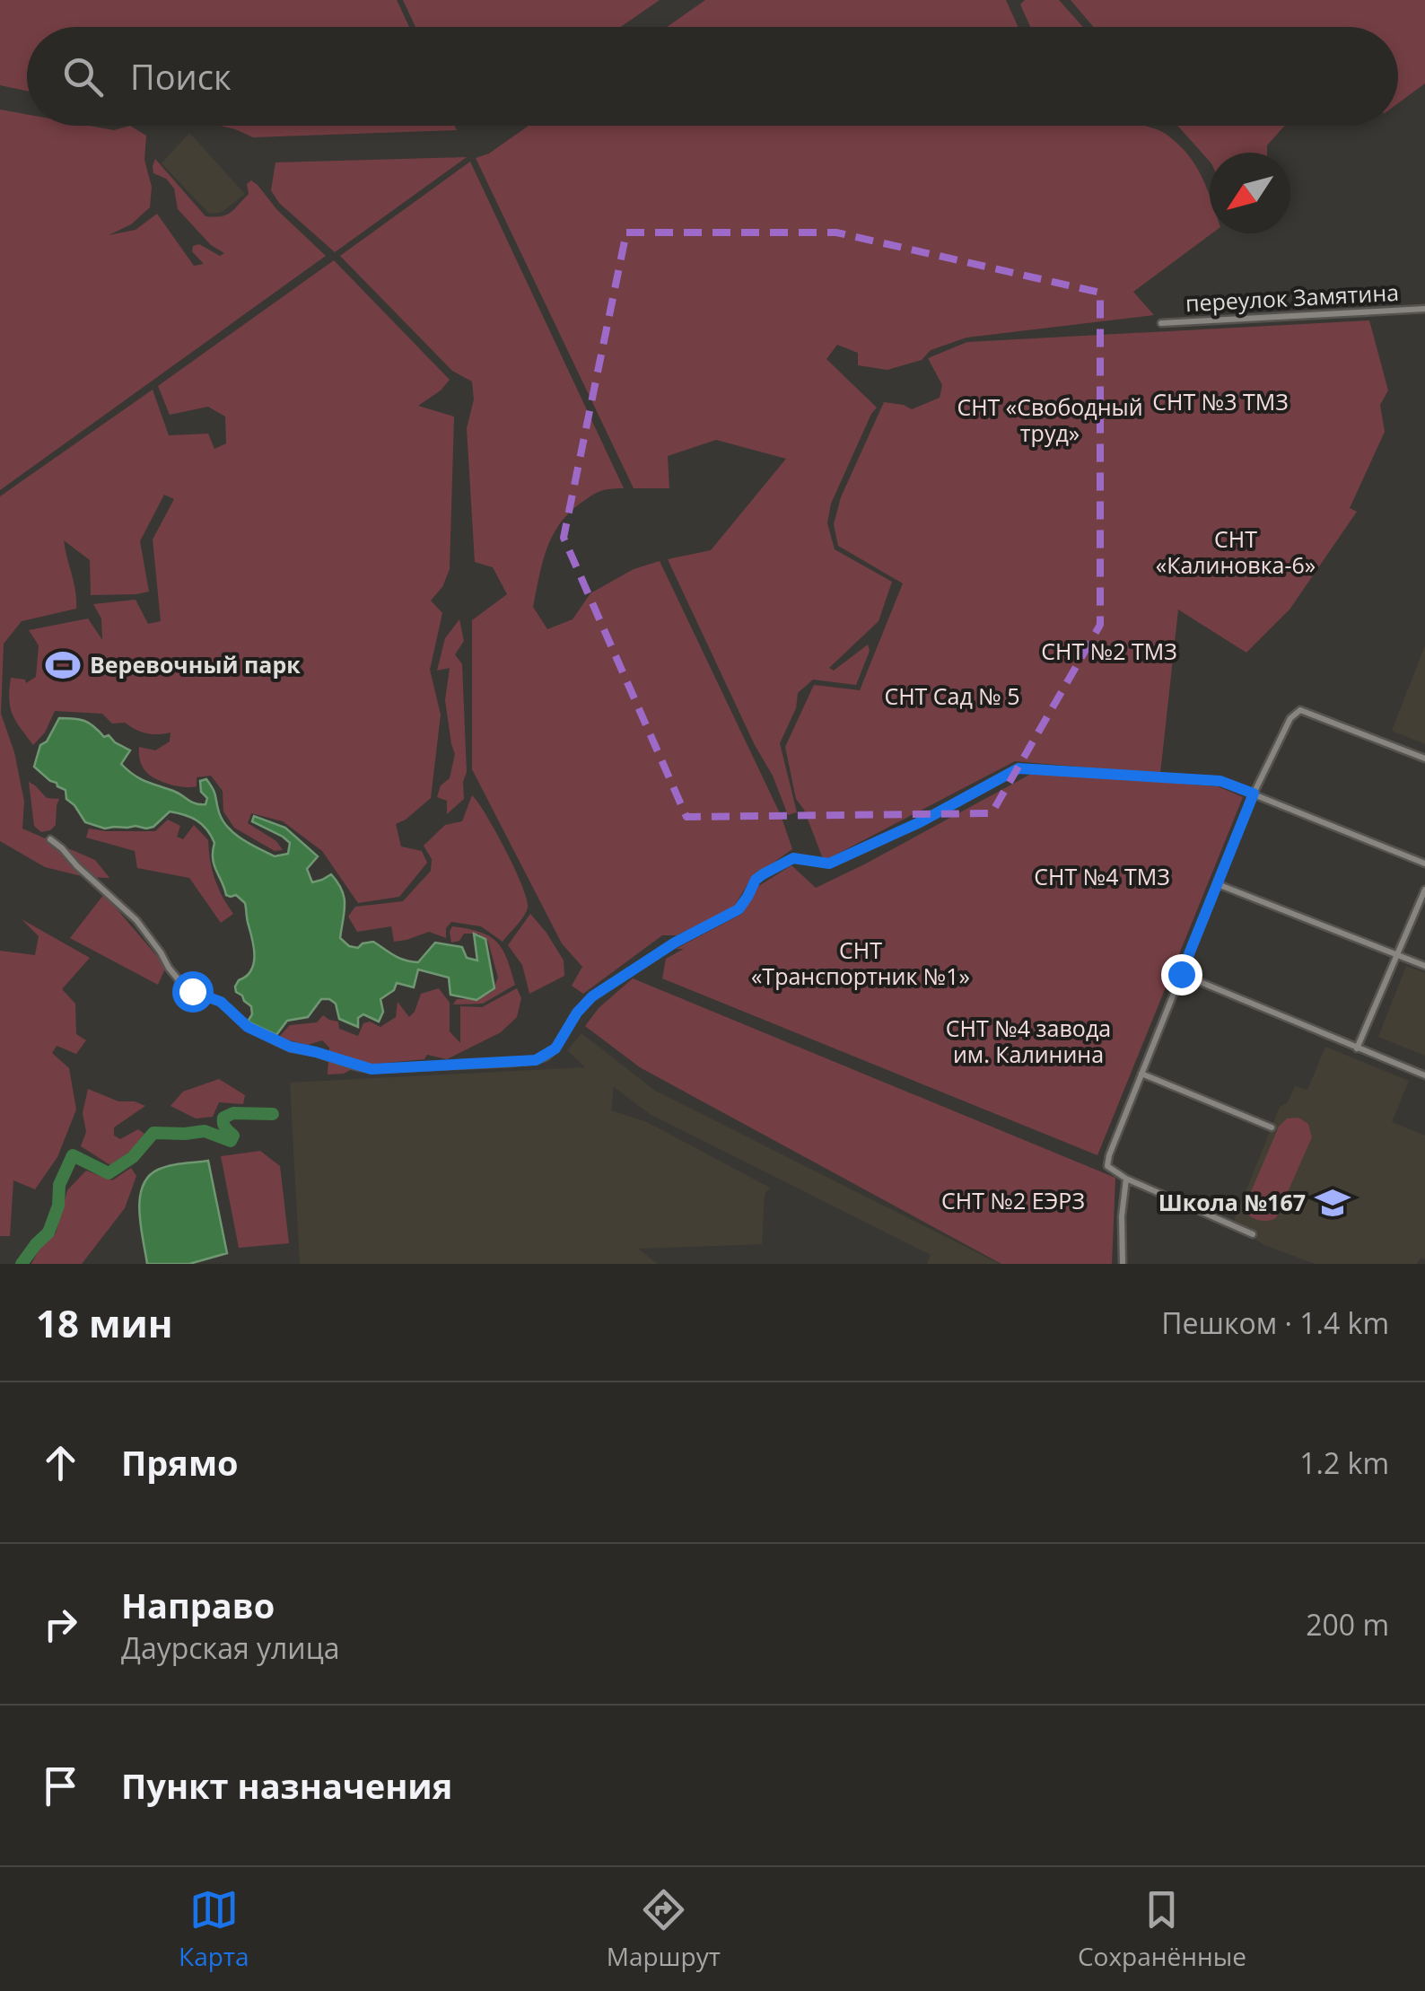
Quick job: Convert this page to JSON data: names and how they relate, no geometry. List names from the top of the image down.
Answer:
{
  "streets": {
    "street": ["переулок Замятина"]
  },
  "parks": [
    "СНТ №3 ТМЗ",
    "СНТ «Свободный труд»",
    "СНТ «Калиновка-6»",
    "СНТ №2 ТМЗ",
    "СНТ Сад № 5",
    "СНТ №4 ТМЗ",
    "СНТ «Транспортник №1»",
    "СНТ №4 завода им. Калинина",
    "СНТ №2 ЕЭРЗ"
  ],
  "places": {
    "sports": ["Веревочный парк"],
    "school or university": ["Школа №167"]
  },
  "north": "bottom left",
  "page": {
    "search": "Поиск",
    "heading": ["18 мин", "Пешком · 1.4 km"],
    "list": [
      ["Прямо", "1.2 km"],
      ["Направо", "Даурская улица", "200 m"],
      "Пункт назначения"
    ],
    "nav": ["Карта", "Маршрут", "Сохранённые"]
  }
}
